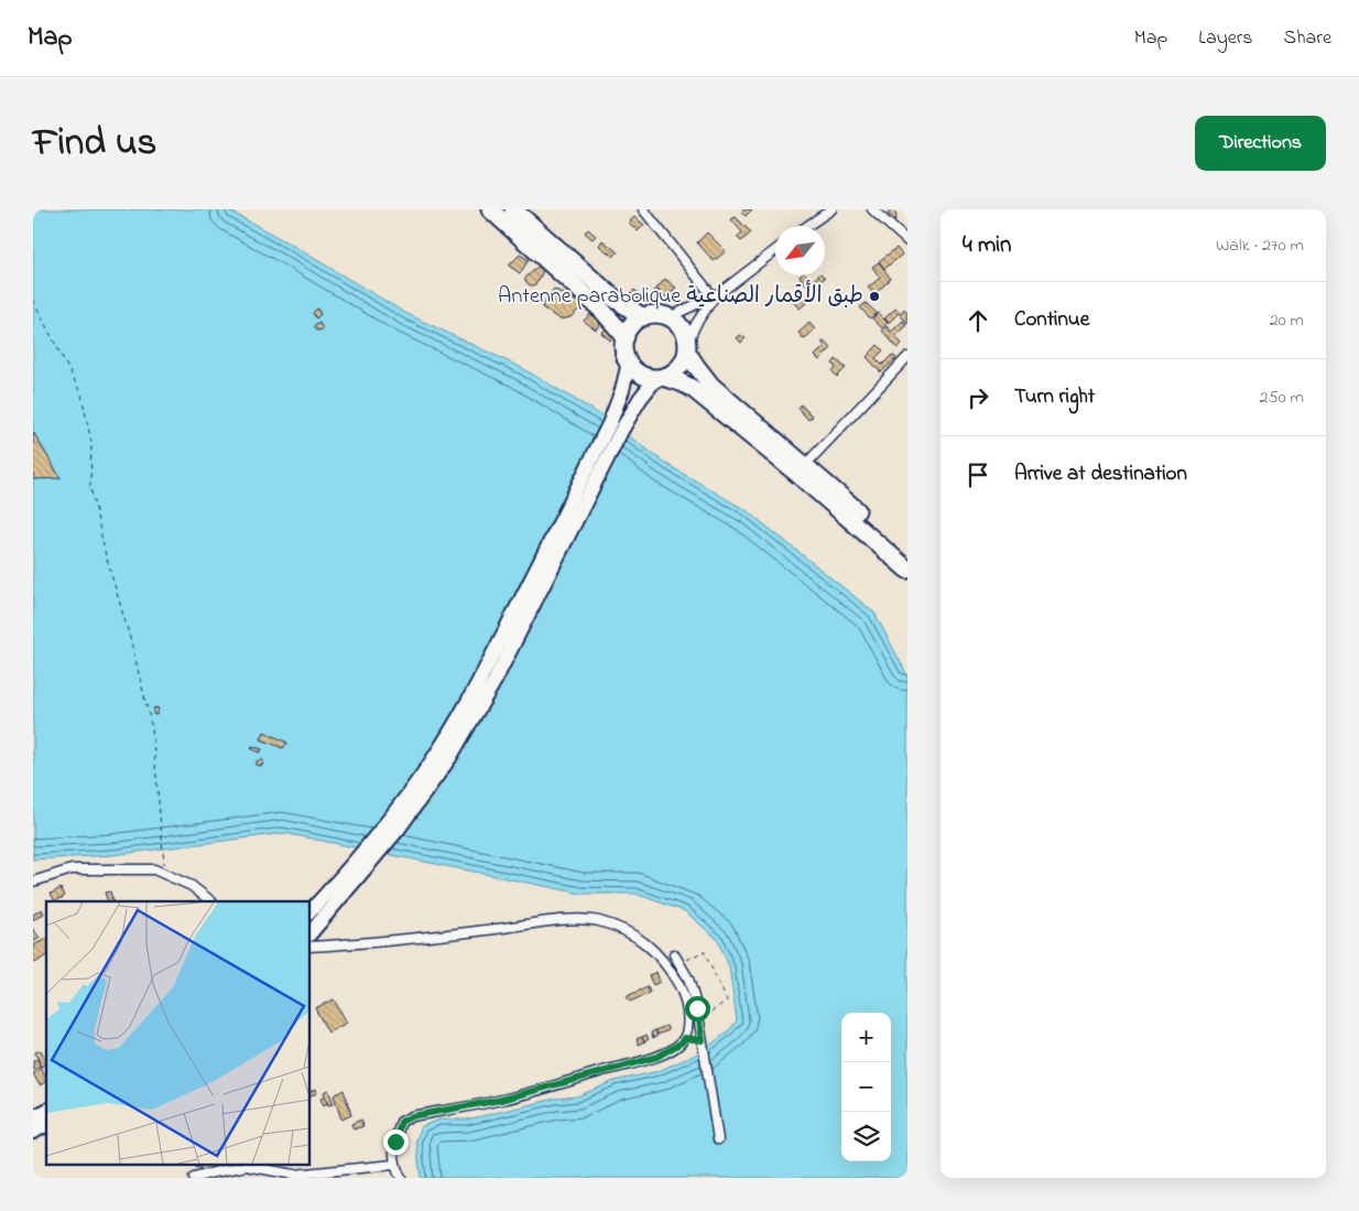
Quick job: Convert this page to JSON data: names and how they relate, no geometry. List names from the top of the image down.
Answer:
{
  "places": ["Antenne parabolique طبق الأقمار الصناعية"],
  "north": "bottom left",
  "page": {
    "header": "Map",
    "nav": ["Map", "Layers", "Share"],
    "title": "Find us",
    "buttons": "Directions",
    "heading": ["4 min", "Walk · 270 m"],
    "list": [
      ["Continue", "20 m"],
      ["Turn right", "250 m"],
      "Arrive at destination"
    ],
    "map_buttons": ["+", "−"]
  }
}
